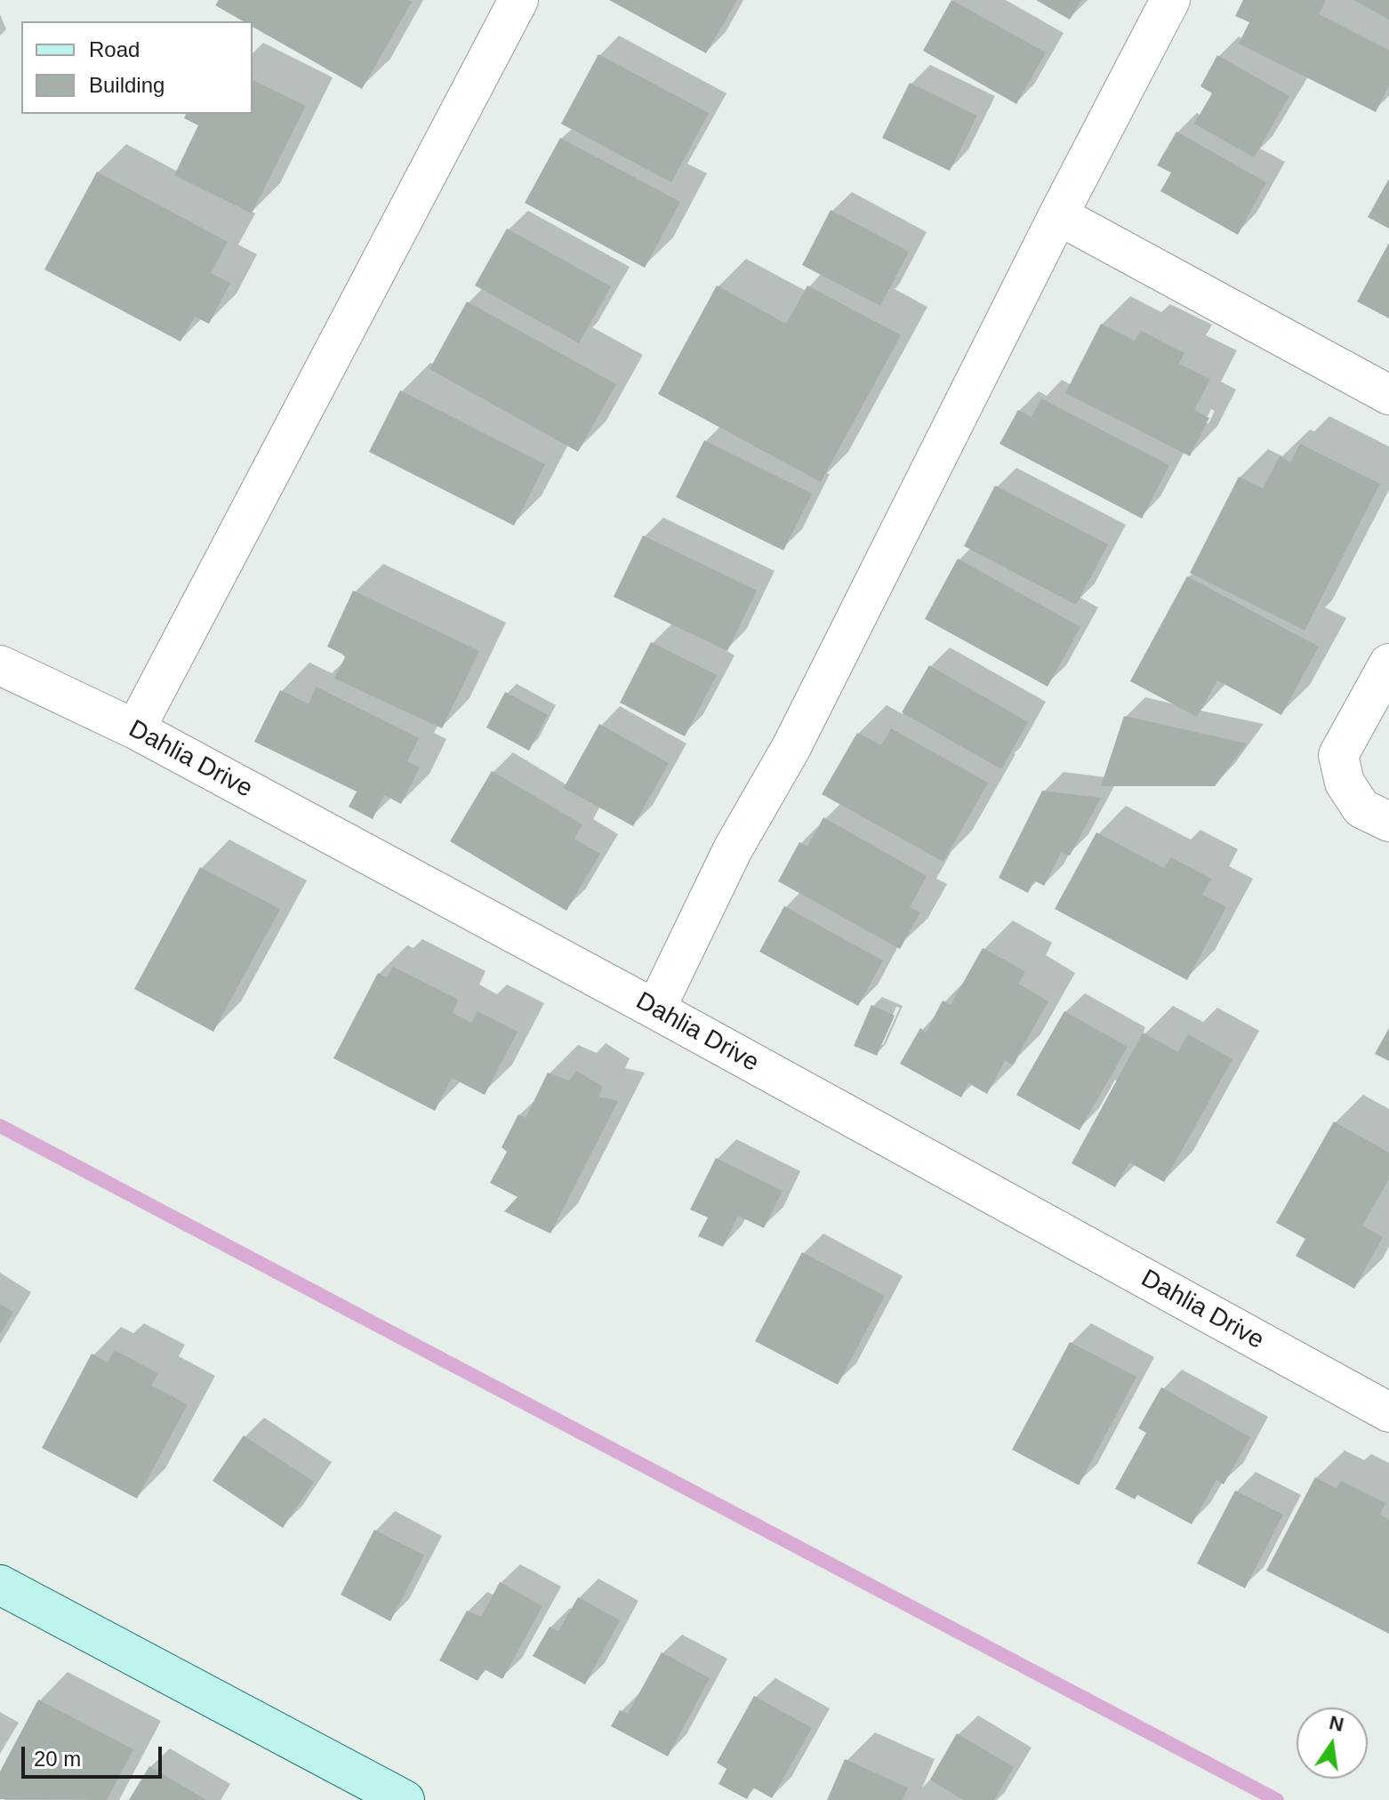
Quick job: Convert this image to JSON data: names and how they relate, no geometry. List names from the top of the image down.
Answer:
{
  "streets": {
    "street": ["Dahlia Drive"]
  },
  "legend": ["Road", "Building"],
  "scale_bar": "20 m",
  "north": "top"
}
